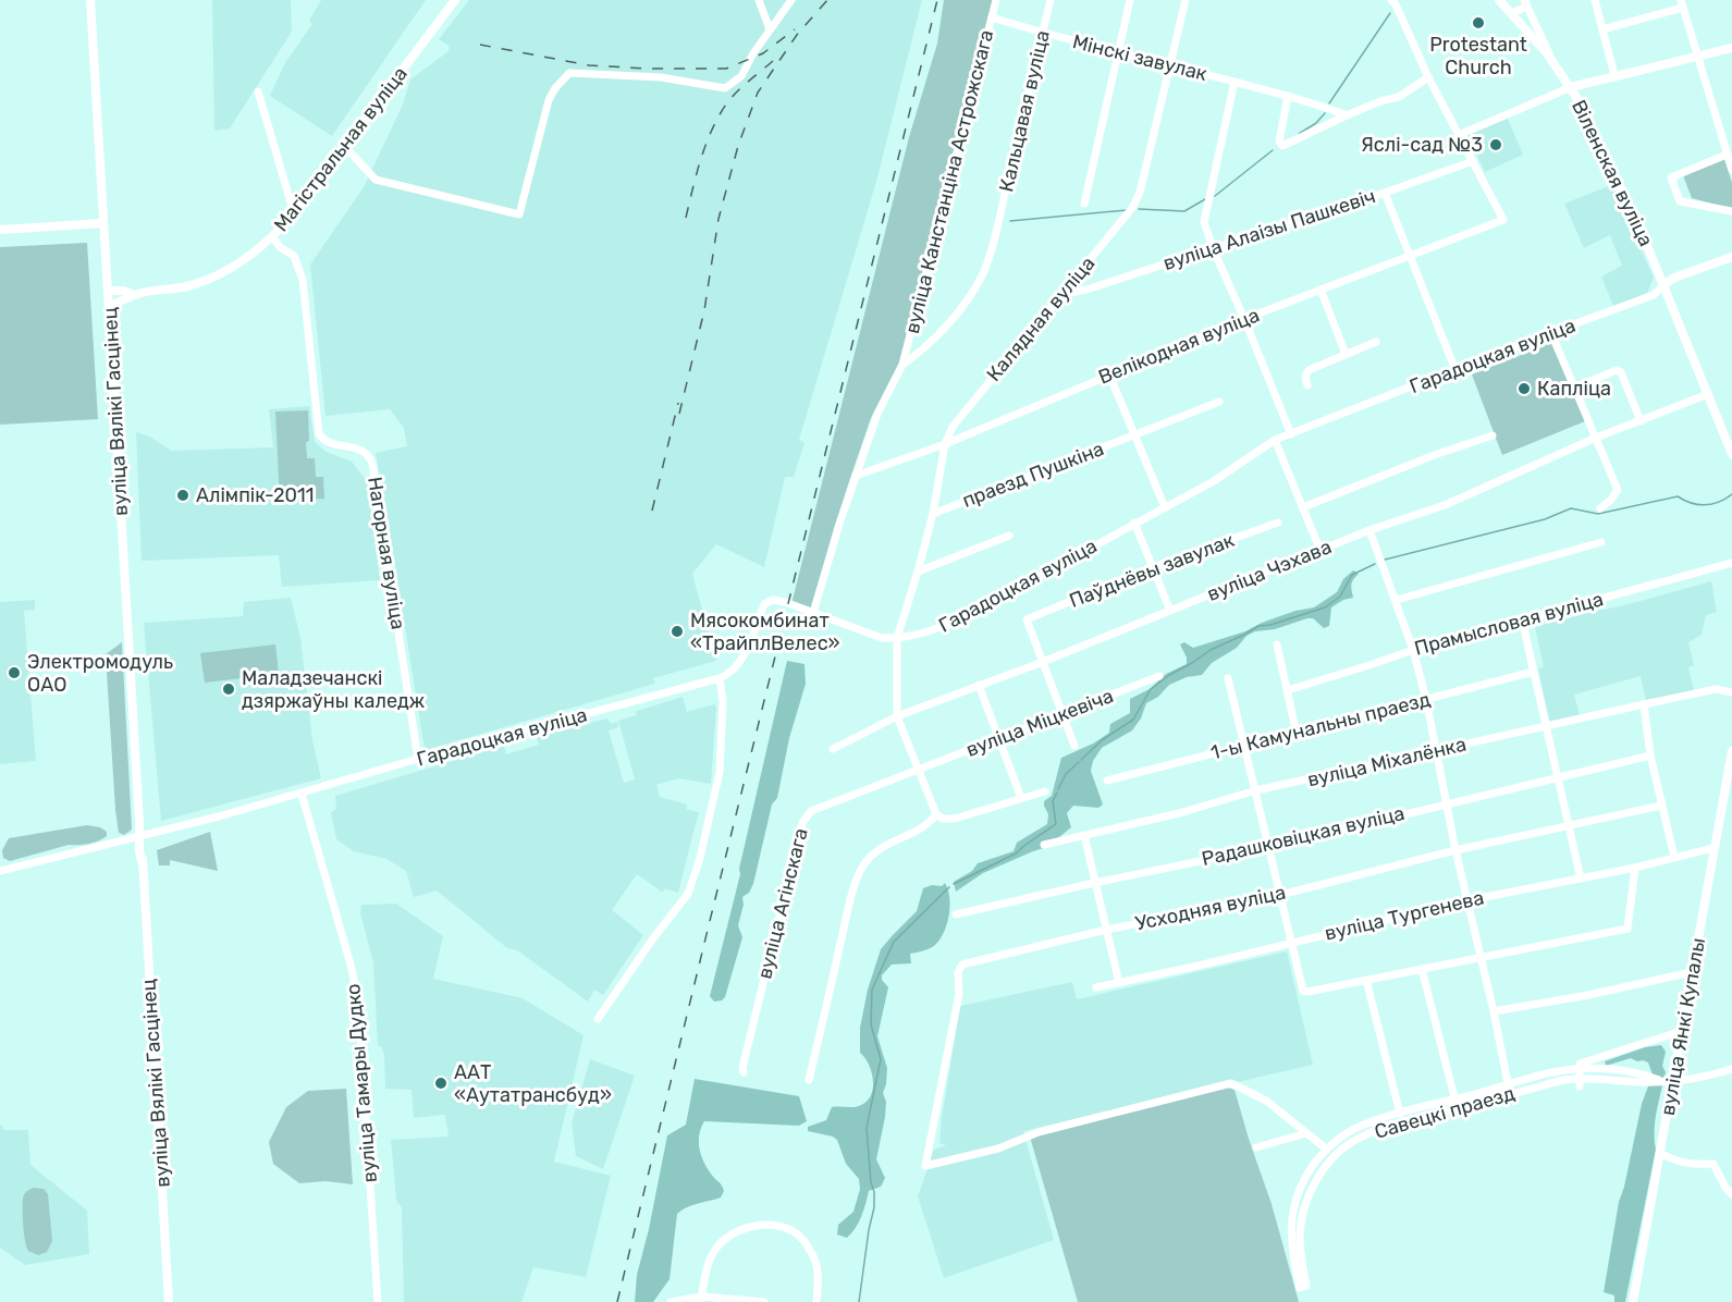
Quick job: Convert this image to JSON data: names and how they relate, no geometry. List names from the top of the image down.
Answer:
{
  "streets": {
    "main road": [
      "Магістральная вуліца",
      "Віленская вуліца",
      "вуліца Вялікі Гасцінец",
      "вуліца Янкі Купалы"
    ],
    "street": [
      "Мінскі завулак",
      "Кальцавая вуліца",
      "вуліца Канстанціна Астрожскага",
      "вуліца Алаізы Пашкевіч",
      "Калядная вуліца",
      "Велікодная вуліца",
      "Гарадоцкая вуліца",
      "праезд Пушкіна",
      "Нагорная вуліца",
      "Паўднёвы завулак",
      "вуліца Чэхава",
      "Прамысловая вуліца",
      "вуліца Міцкевіча",
      "1-ы Камунальны праезд",
      "вуліца Міхалёнка",
      "Радашковіцкая вуліца",
      "вуліца Агінскага",
      "Усходняя вуліца",
      "вуліца Тургенева",
      "вуліца Тамары Дудко",
      "Савецкі праезд"
    ]
  },
  "crossings": [
    ["Мінскі завулак", "Кальцавая вуліца"],
    ["Мінскі завулак", "вуліца Канстанціна Астрожскага"],
    ["Мінскі завулак", "Калядная вуліца"],
    ["Кальцавая вуліца", "вуліца Канстанціна Астрожскага"],
    ["Магістральная вуліца", "Нагорная вуліца"],
    ["Віленская вуліца", "Гарадоцкая вуліца"],
    ["вуліца Канстанціна Астрожскага", "Велікодная вуліца"],
    ["вуліца Канстанціна Астрожскага", "Гарадоцкая вуліца"],
    ["вуліца Алаізы Пашкевіч", "Калядная вуліца"],
    ["вуліца Алаізы Пашкевіч", "Велікодная вуліца"],
    ["Калядная вуліца", "Велікодная вуліца"],
    ["Калядная вуліца", "Гарадоцкая вуліца"],
    ["Калядная вуліца", "праезд Пушкіна"],
    ["Калядная вуліца", "вуліца Чэхава"],
    ["Гарадоцкая вуліца", "вуліца Вялікі Гасцінец"],
    ["Гарадоцкая вуліца", "Нагорная вуліца"],
    ["Гарадоцкая вуліца", "вуліца Тамары Дудко"],
    ["Паўднёвы завулак", "вуліца Чэхава"],
    ["вуліца Міцкевіча", "вуліца Агінскага"],
    ["вуліца Тургенева", "вуліца Янкі Купалы"],
    ["вуліца Янкі Купалы", "Савецкі праезд"]
  ],
  "places": [
    "Protestant Church",
    "Яслі-сад №3",
    "Капліца",
    "Алімпік-2011",
    "Мясокомбинат «ТрайплВелес»",
    "Электромодуль ОАО",
    "Маладзечанскі дзяржаўны каледж",
    "ААТ «Аутатрансбуд»"
  ]
}
